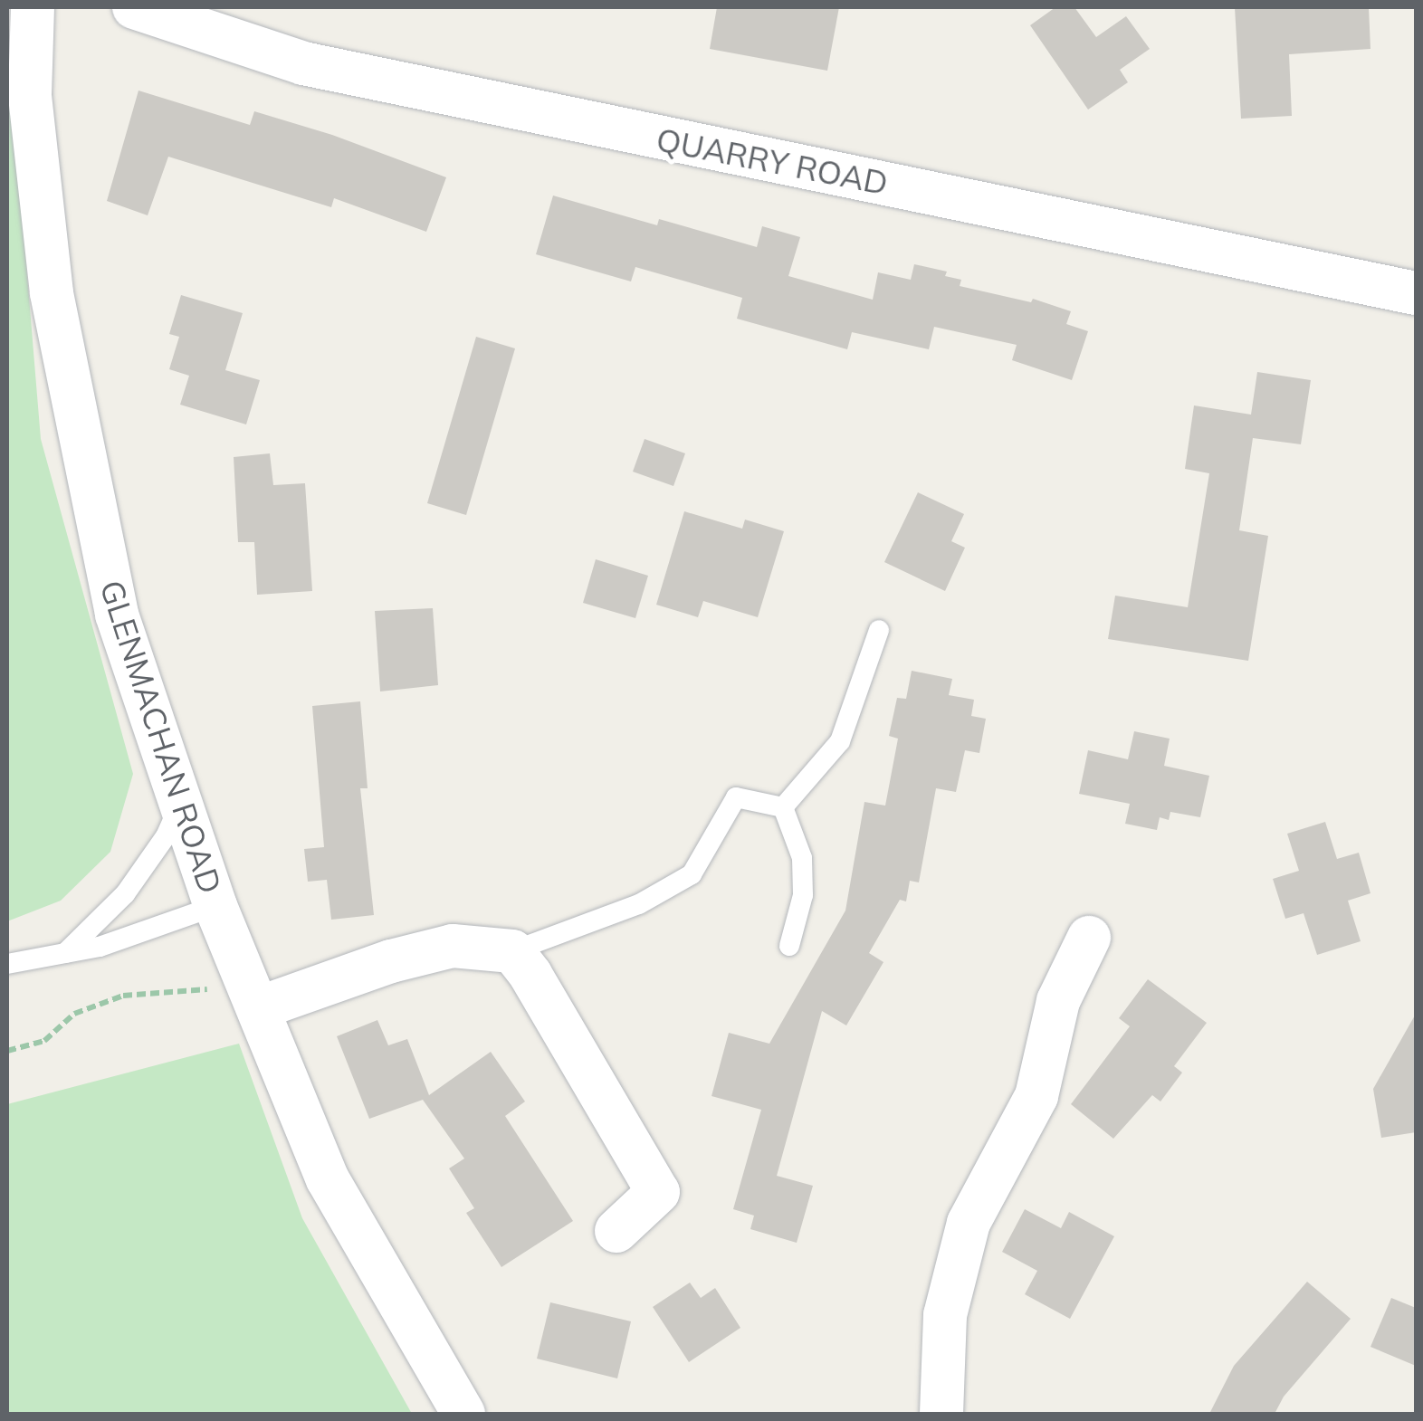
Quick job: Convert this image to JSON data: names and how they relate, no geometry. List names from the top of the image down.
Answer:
{
  "streets": {
    "street": ["QUARRY ROAD", "GLENMACHAN ROAD"]
  }
}
